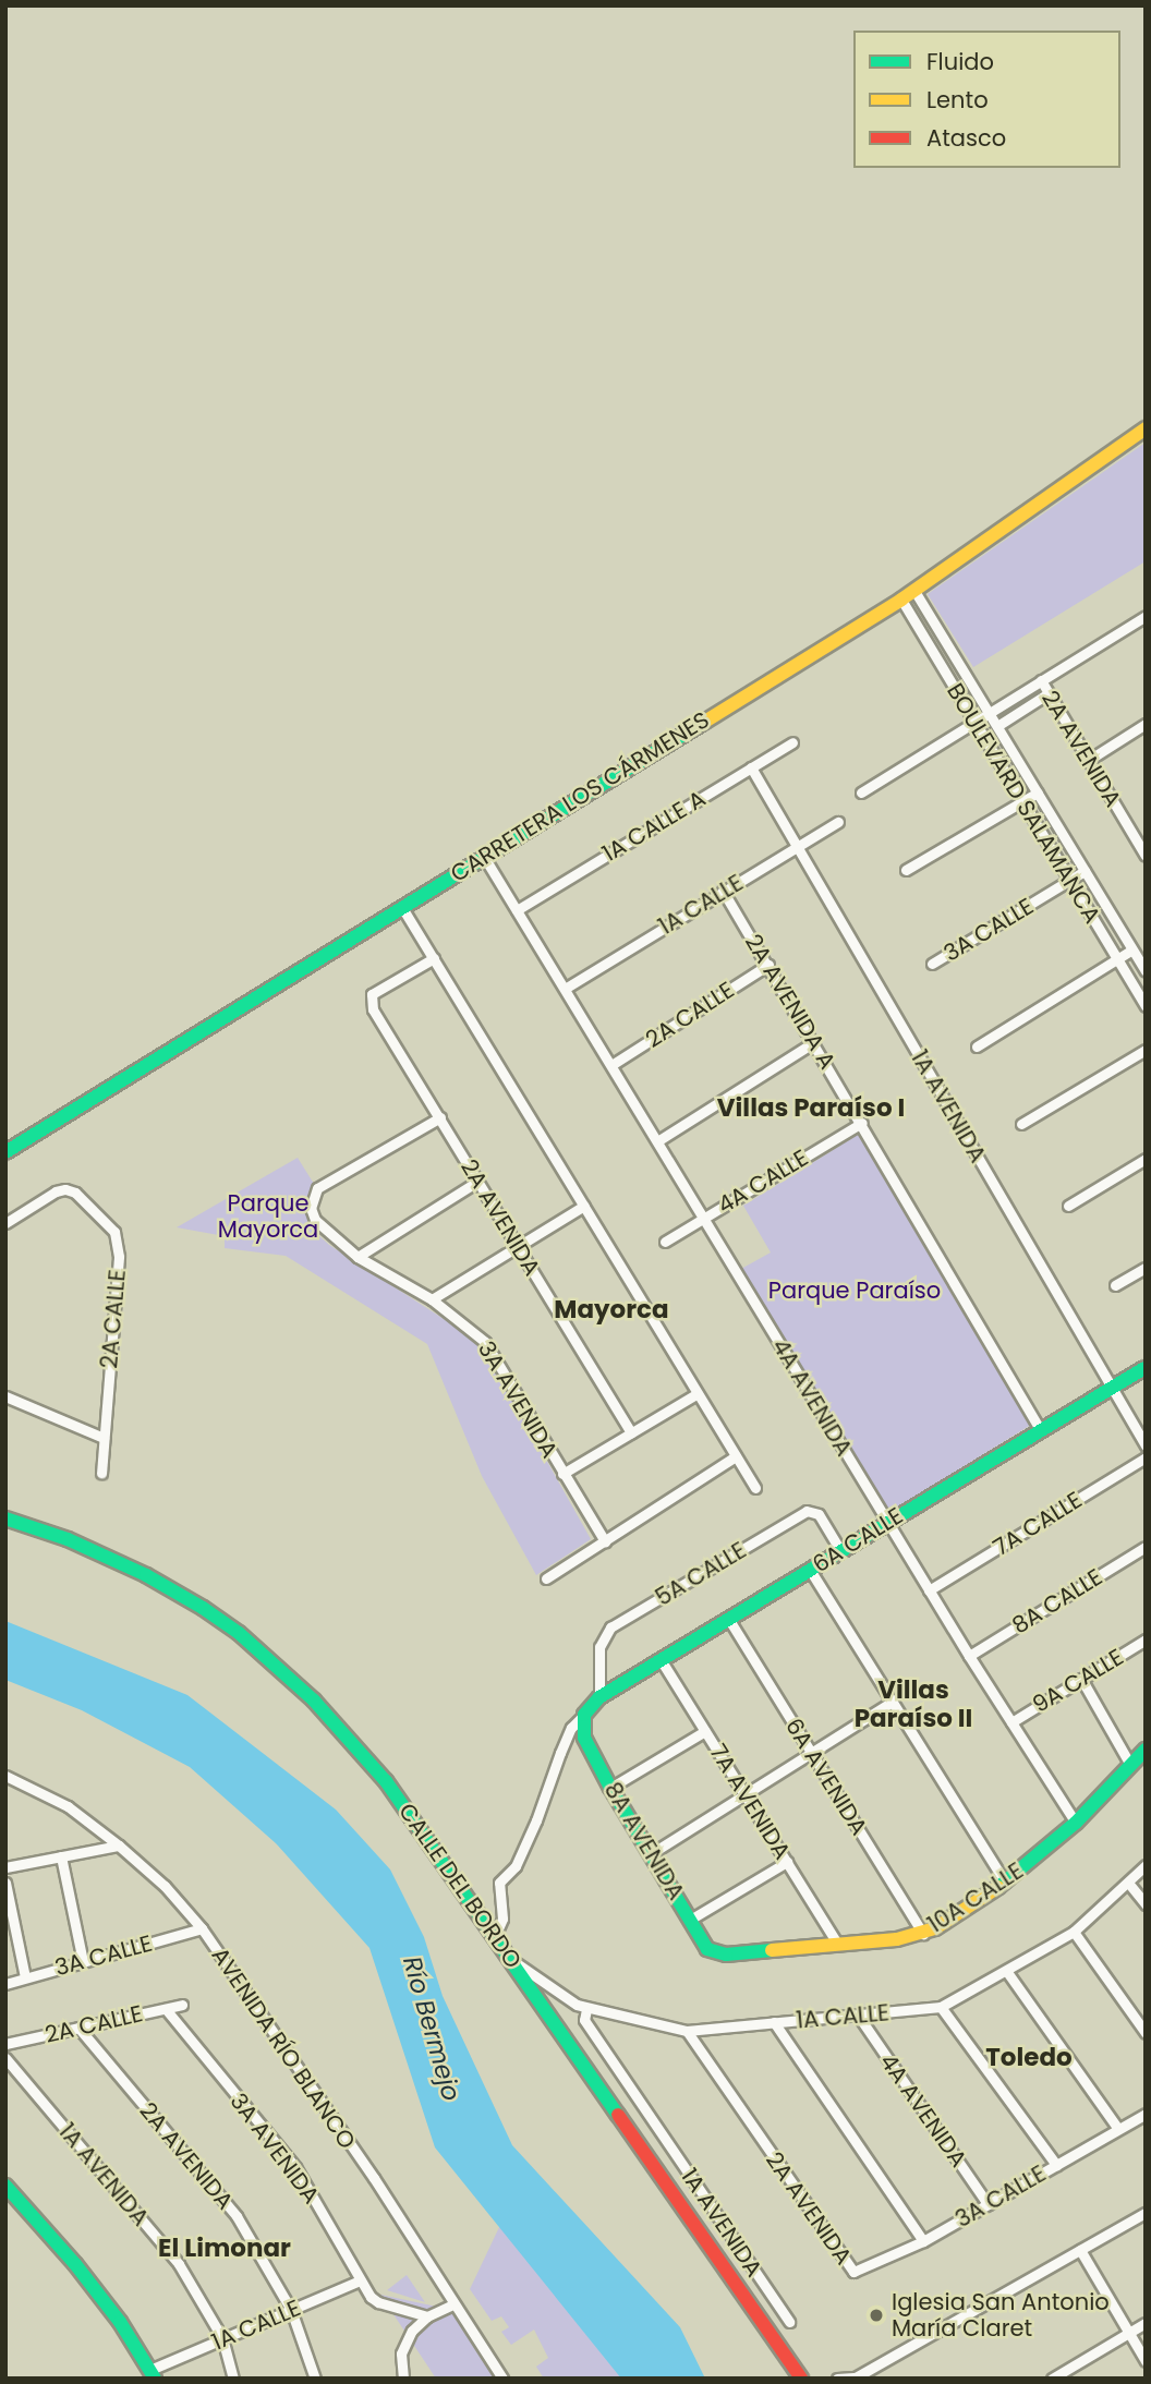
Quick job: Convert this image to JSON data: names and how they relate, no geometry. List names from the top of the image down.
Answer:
{
  "streets": {
    "street": [
      "2A AVENIDA",
      "CARRETERA LOS CÁRMENES",
      "BOULEVARD SALAMANCA",
      "1A CALLE A",
      "1A CALLE",
      "3A CALLE",
      "2A AVENIDA A",
      "2A CALLE",
      "1A AVENIDA",
      "4A CALLE",
      "4A AVENIDA",
      "3A AVENIDA",
      "7A CALLE",
      "6A CALLE",
      "5A CALLE",
      "8A CALLE",
      "9A CALLE",
      "6A AVENIDA",
      "7A AVENIDA",
      "8A AVENIDA",
      "CALLE DEL BORDO",
      "10A CALLE",
      "AVENIDA RÍO BLANCO"
    ]
  },
  "crossings": [
    ["2A AVENIDA", "1A CALLE"],
    ["2A AVENIDA", "3A CALLE"],
    ["2A AVENIDA", "2A CALLE"],
    ["2A AVENIDA", "3A AVENIDA"],
    ["CARRETERA LOS CÁRMENES", "BOULEVARD SALAMANCA"],
    ["CARRETERA LOS CÁRMENES", "4A AVENIDA"],
    ["BOULEVARD SALAMANCA", "3A CALLE"],
    ["1A CALLE A", "1A AVENIDA"],
    ["1A CALLE A", "4A AVENIDA"],
    ["1A CALLE", "2A AVENIDA A"],
    ["1A CALLE", "1A AVENIDA"],
    ["1A CALLE", "4A AVENIDA"],
    ["1A CALLE", "3A AVENIDA"],
    ["1A CALLE", "CALLE DEL BORDO"],
    ["3A CALLE", "4A AVENIDA"],
    ["3A CALLE", "AVENIDA RÍO BLANCO"],
    ["2A AVENIDA A", "2A CALLE"],
    ["2A AVENIDA A", "4A CALLE"],
    ["2A AVENIDA A", "6A CALLE"],
    ["2A CALLE", "4A AVENIDA"],
    ["2A CALLE", "3A AVENIDA"],
    ["1A AVENIDA", "6A CALLE"],
    ["4A CALLE", "4A AVENIDA"],
    ["4A AVENIDA", "7A CALLE"],
    ["4A AVENIDA", "6A CALLE"],
    ["4A AVENIDA", "8A CALLE"],
    ["4A AVENIDA", "9A CALLE"],
    ["4A AVENIDA", "10A CALLE"],
    ["6A CALLE", "5A CALLE"],
    ["6A CALLE", "6A AVENIDA"],
    ["6A CALLE", "7A AVENIDA"],
    ["6A CALLE", "8A AVENIDA"],
    ["6A AVENIDA", "10A CALLE"],
    ["7A AVENIDA", "10A CALLE"],
    ["8A AVENIDA", "10A CALLE"]
  ],
  "districts": [
    "Villas Paraíso I",
    "Mayorca",
    "Villas Paraíso II",
    "Toledo",
    "El Limonar"
  ],
  "water": ["Río Bermejo"],
  "parks": ["Parque Mayorca", "Parque Paraíso"],
  "places": ["Iglesia San Antonio María Claret"],
  "legend": ["Fluido", "Lento", "Atasco"]
}
